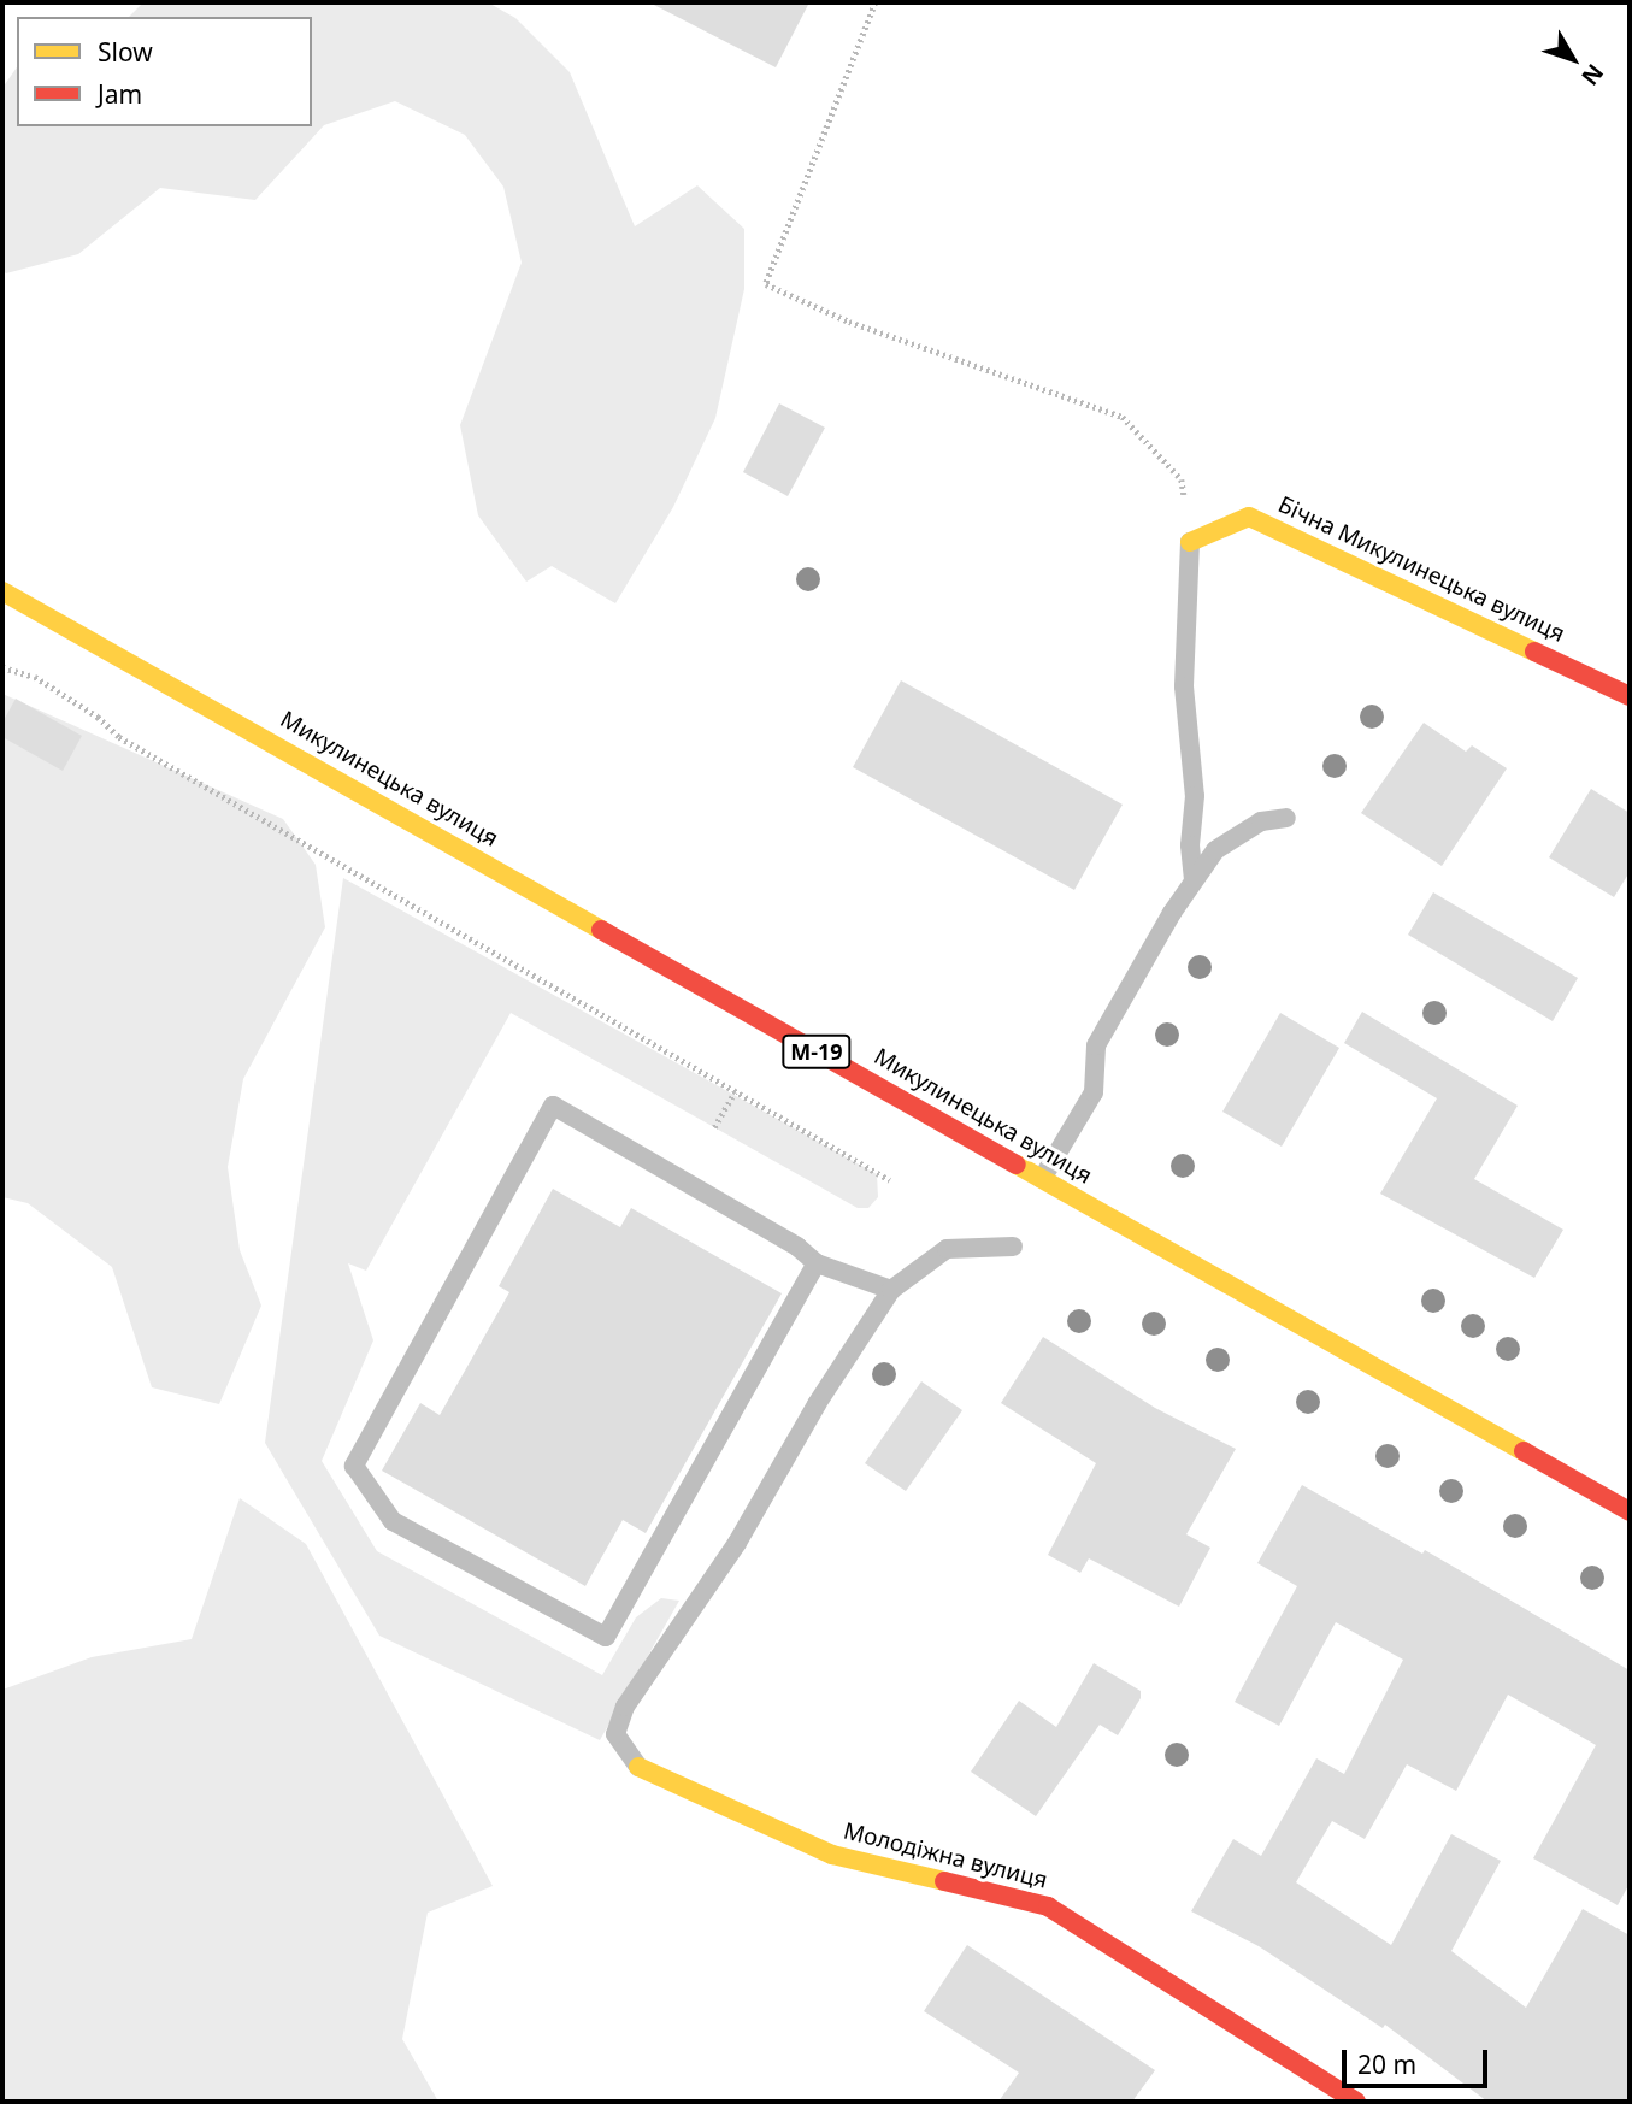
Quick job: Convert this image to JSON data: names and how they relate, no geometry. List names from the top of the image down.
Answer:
{
  "streets": {
    "main road": [
      "Бічна Микулинецька вулиця",
      "Микулинецька вулиця",
      "М-19",
      "Молодіжна вулиця"
    ]
  },
  "legend": ["Slow", "Jam"],
  "scale_bar": "20 m",
  "north": "bottom right"
}
